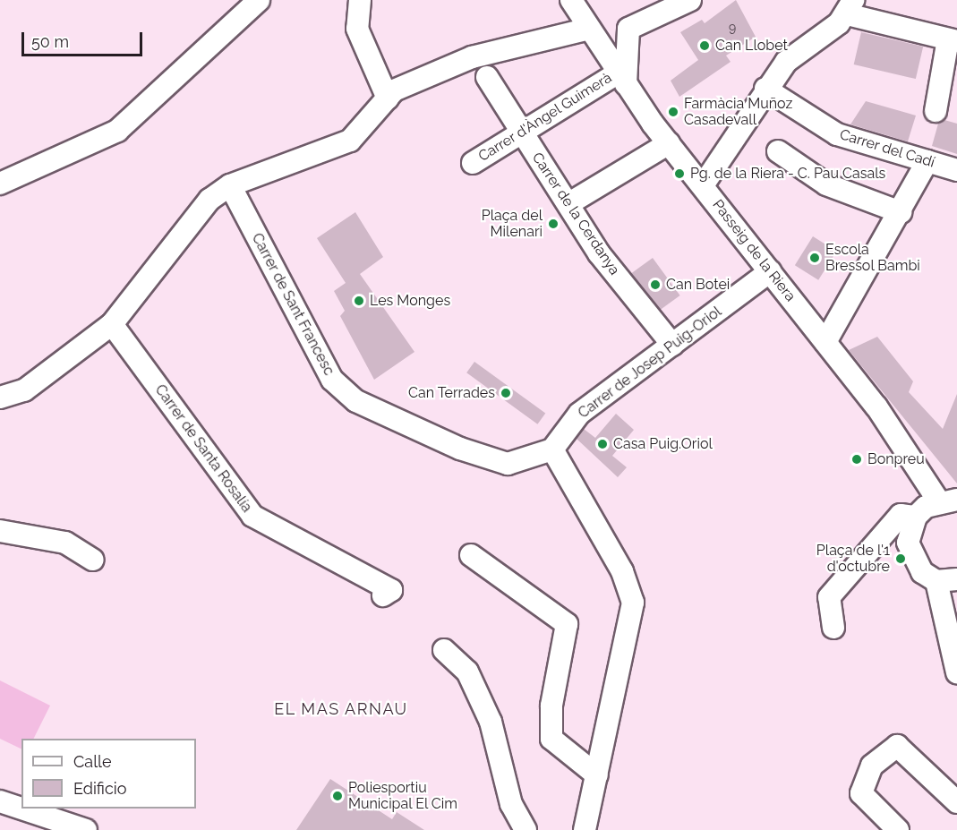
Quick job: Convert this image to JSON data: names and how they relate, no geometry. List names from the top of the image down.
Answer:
{
  "streets": {
    "street": [
      "Carrer d'Àngel Guimerà",
      "Carrer del Cadí",
      "Carrer de la Cerdanya",
      "Passeig de la Riera",
      "Carrer de Sant Francesc",
      "Carrer de Josep Puig-Oriol",
      "Carrer de Santa Rosalía"
    ]
  },
  "crossings": [
    ["Carrer d'Àngel Guimerà", "Carrer de la Cerdanya"],
    ["Carrer d'Àngel Guimerà", "Passeig de la Riera"],
    ["Carrer de la Cerdanya", "Carrer de Josep Puig-Oriol"],
    ["Passeig de la Riera", "Carrer de Josep Puig-Oriol"],
    ["Carrer de Sant Francesc", "Carrer de Josep Puig-Oriol"]
  ],
  "districts": ["EL MAS ARNAU"],
  "places": [
    "Can Llobet",
    "Farmàcia Muñoz Casadevall",
    "Pg. de la Riera - C. Pau Casals",
    "Plaça del Milenari",
    "Escola Bressol Bambi",
    "Can Botei",
    "Les Monges",
    "Can Terrades",
    "Casa Puig.Oriol",
    "Bonpreu",
    "Plaça de l'1 d'octubre",
    "Poliesportiu Municipal El Cim"
  ],
  "house_numbers": ["9"],
  "legend": ["Calle", "Edificio"],
  "scale_bar": "50 m"
}
